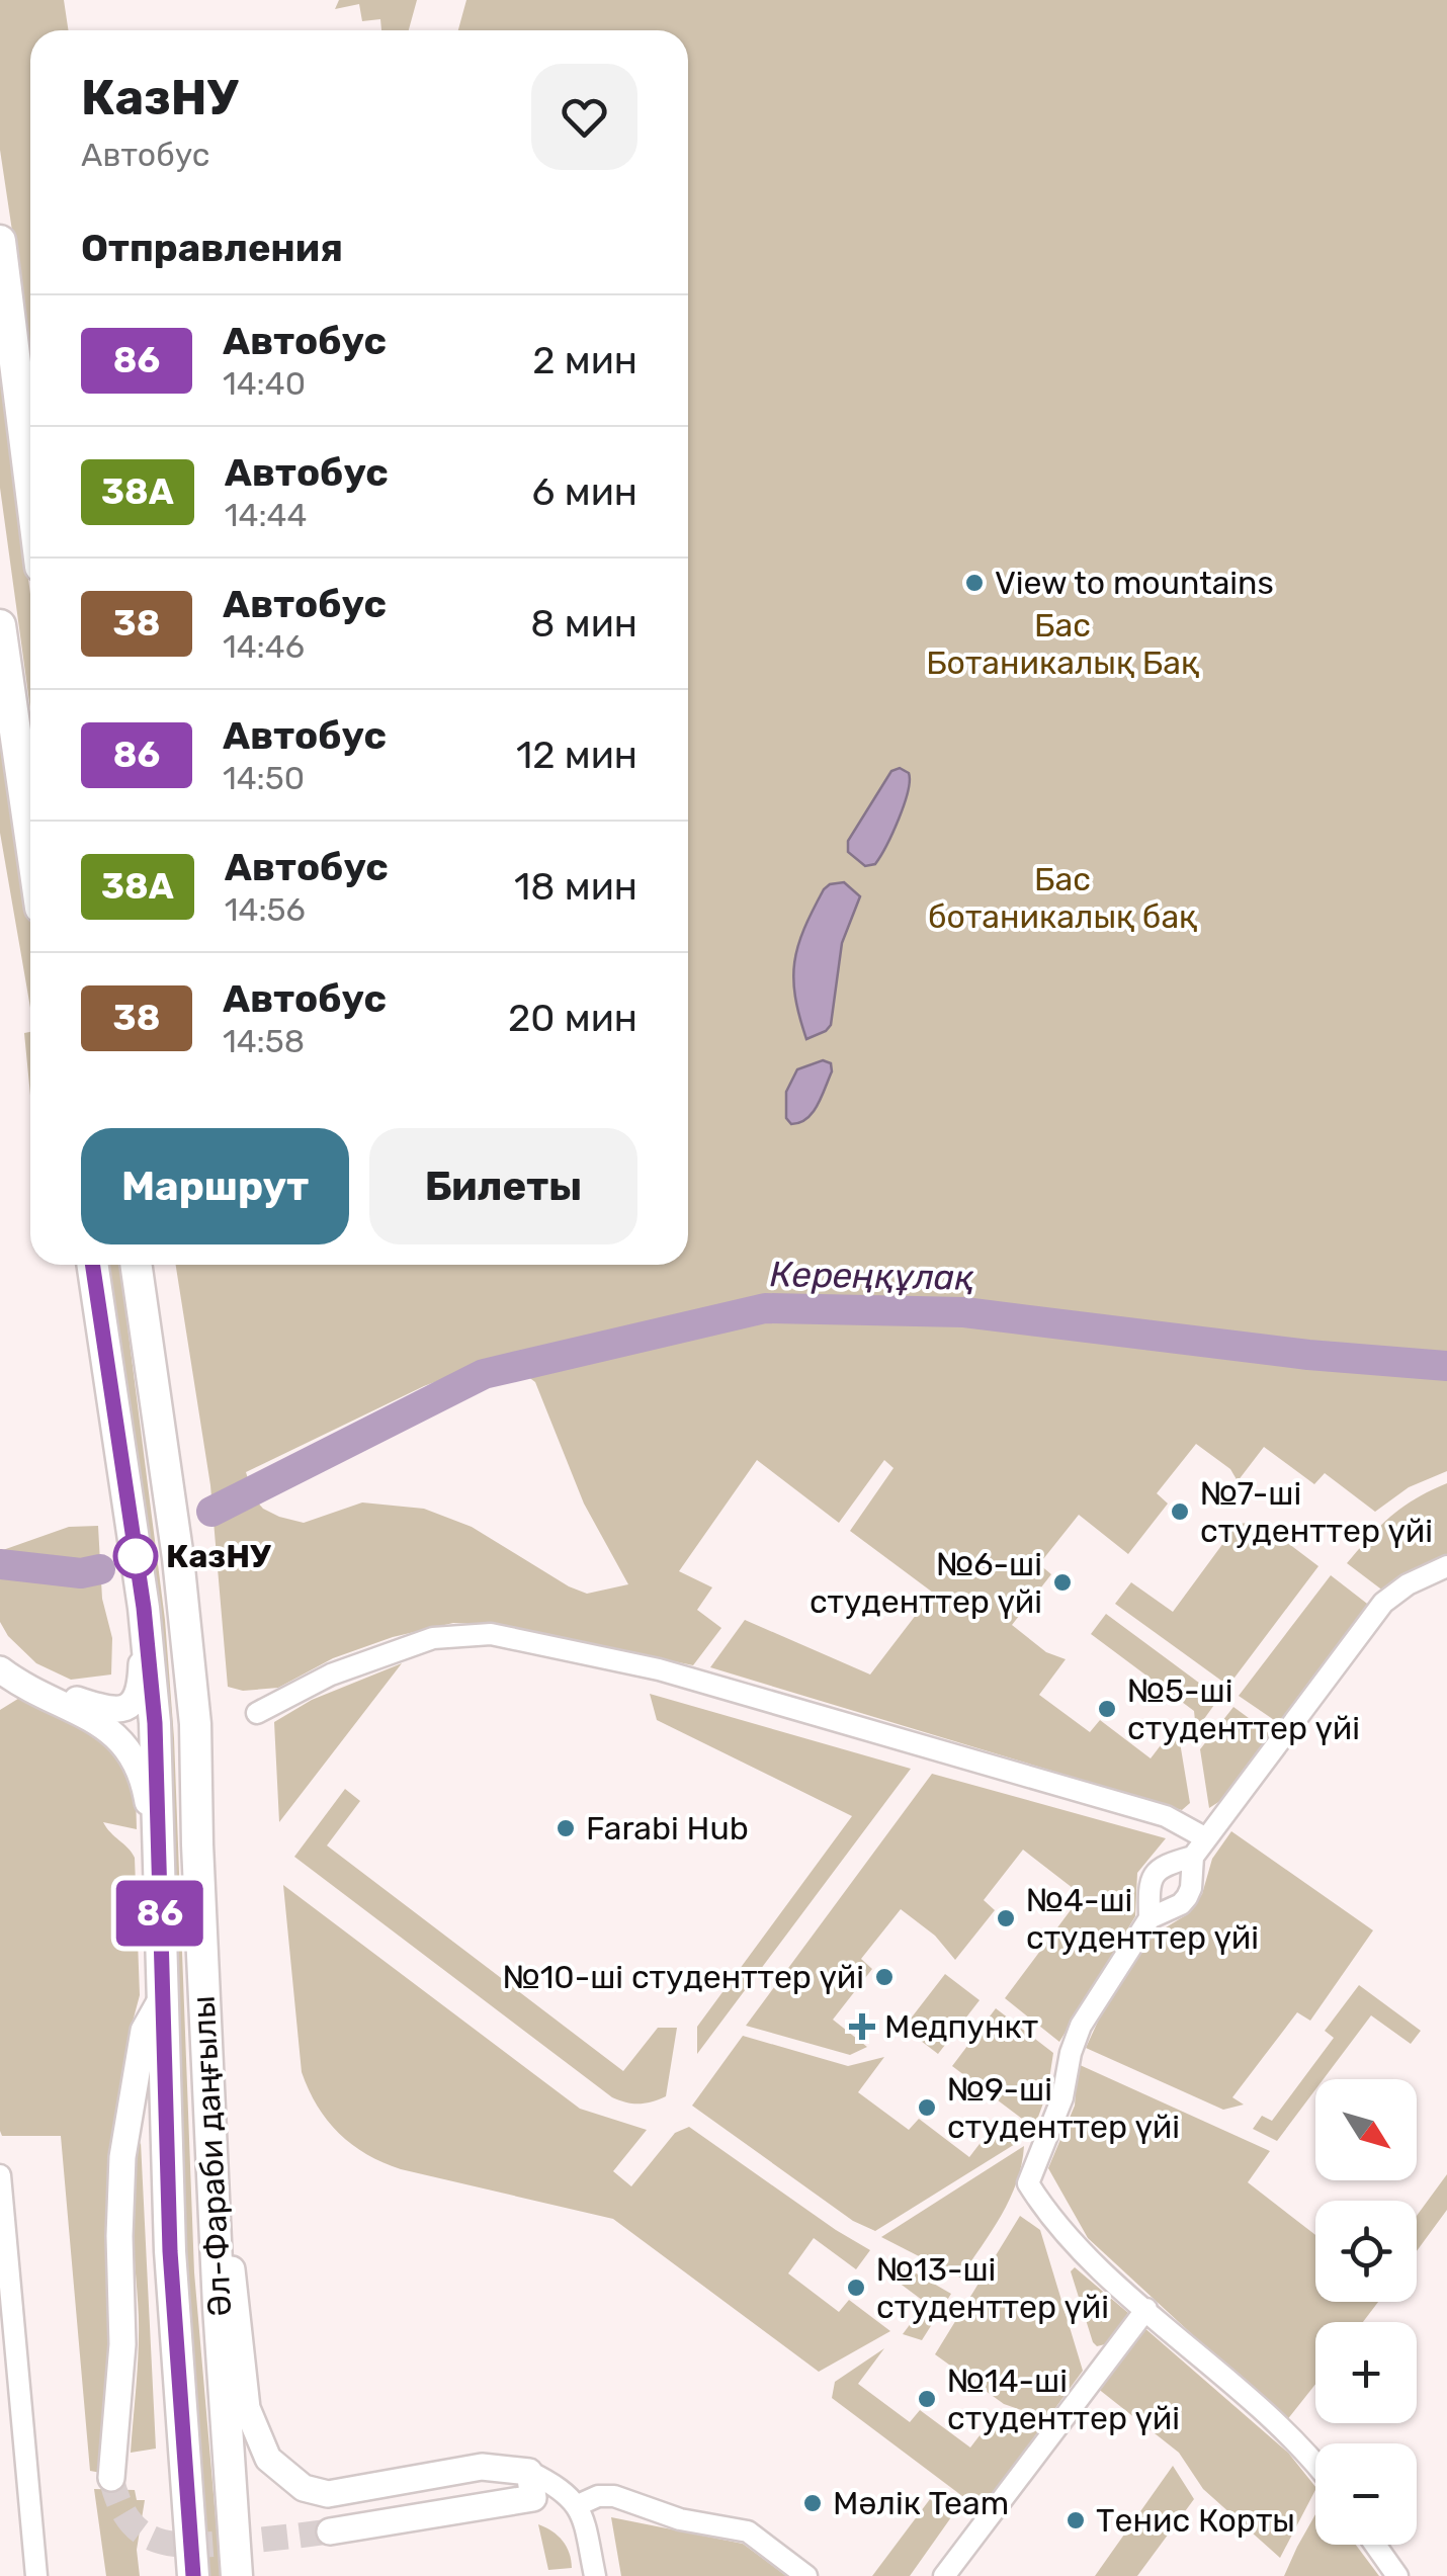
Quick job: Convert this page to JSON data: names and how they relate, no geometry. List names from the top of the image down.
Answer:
{
  "streets": {
    "main road": ["Әл-Фараби даңғылы"]
  },
  "water": ["Кереңқұлақ"],
  "parks": ["Бас Ботаникалық Бақ", "Бас ботаникалық бақ"],
  "places": {
    "other": [
      "View to mountains",
      "№7-ші студенттер үйі",
      "КазНУ",
      "№6-ші студенттер үйі",
      "№5-ші студенттер үйі",
      "Farabi Hub",
      "№4-ші студенттер үйі",
      "№10-ші студенттер үйі",
      "№9-ші студенттер үйі",
      "№13-ші студенттер үйі",
      "№14-ші студенттер үйі",
      "Мәлік Team",
      "Тенис Корты"
    ],
    "health": ["Медпункт"]
  },
  "lines": ["bus line 86"],
  "north": "bottom right",
  "page": {
    "on_map": "86",
    "heading": [
      ["КазНУ", "Автобус"],
      "Отправления"
    ],
    "list": [
      {
        "mark": "86",
        "name": "Автобус",
        "note": "14:40",
        "value": "2 мин"
      },
      {
        "mark": "38А",
        "name": "Автобус",
        "note": "14:44",
        "value": "6 мин"
      },
      {
        "mark": "38",
        "name": "Автобус",
        "note": "14:46",
        "value": "8 мин"
      },
      {
        "mark": "86",
        "name": "Автобус",
        "note": "14:50",
        "value": "12 мин"
      },
      {
        "mark": "38А",
        "name": "Автобус",
        "note": "14:56",
        "value": "18 мин"
      },
      {
        "mark": "38",
        "name": "Автобус",
        "note": "14:58",
        "value": "20 мин"
      }
    ],
    "buttons": ["Маршрут", "Билеты"],
    "map_buttons": ["+", "−"]
  }
}
